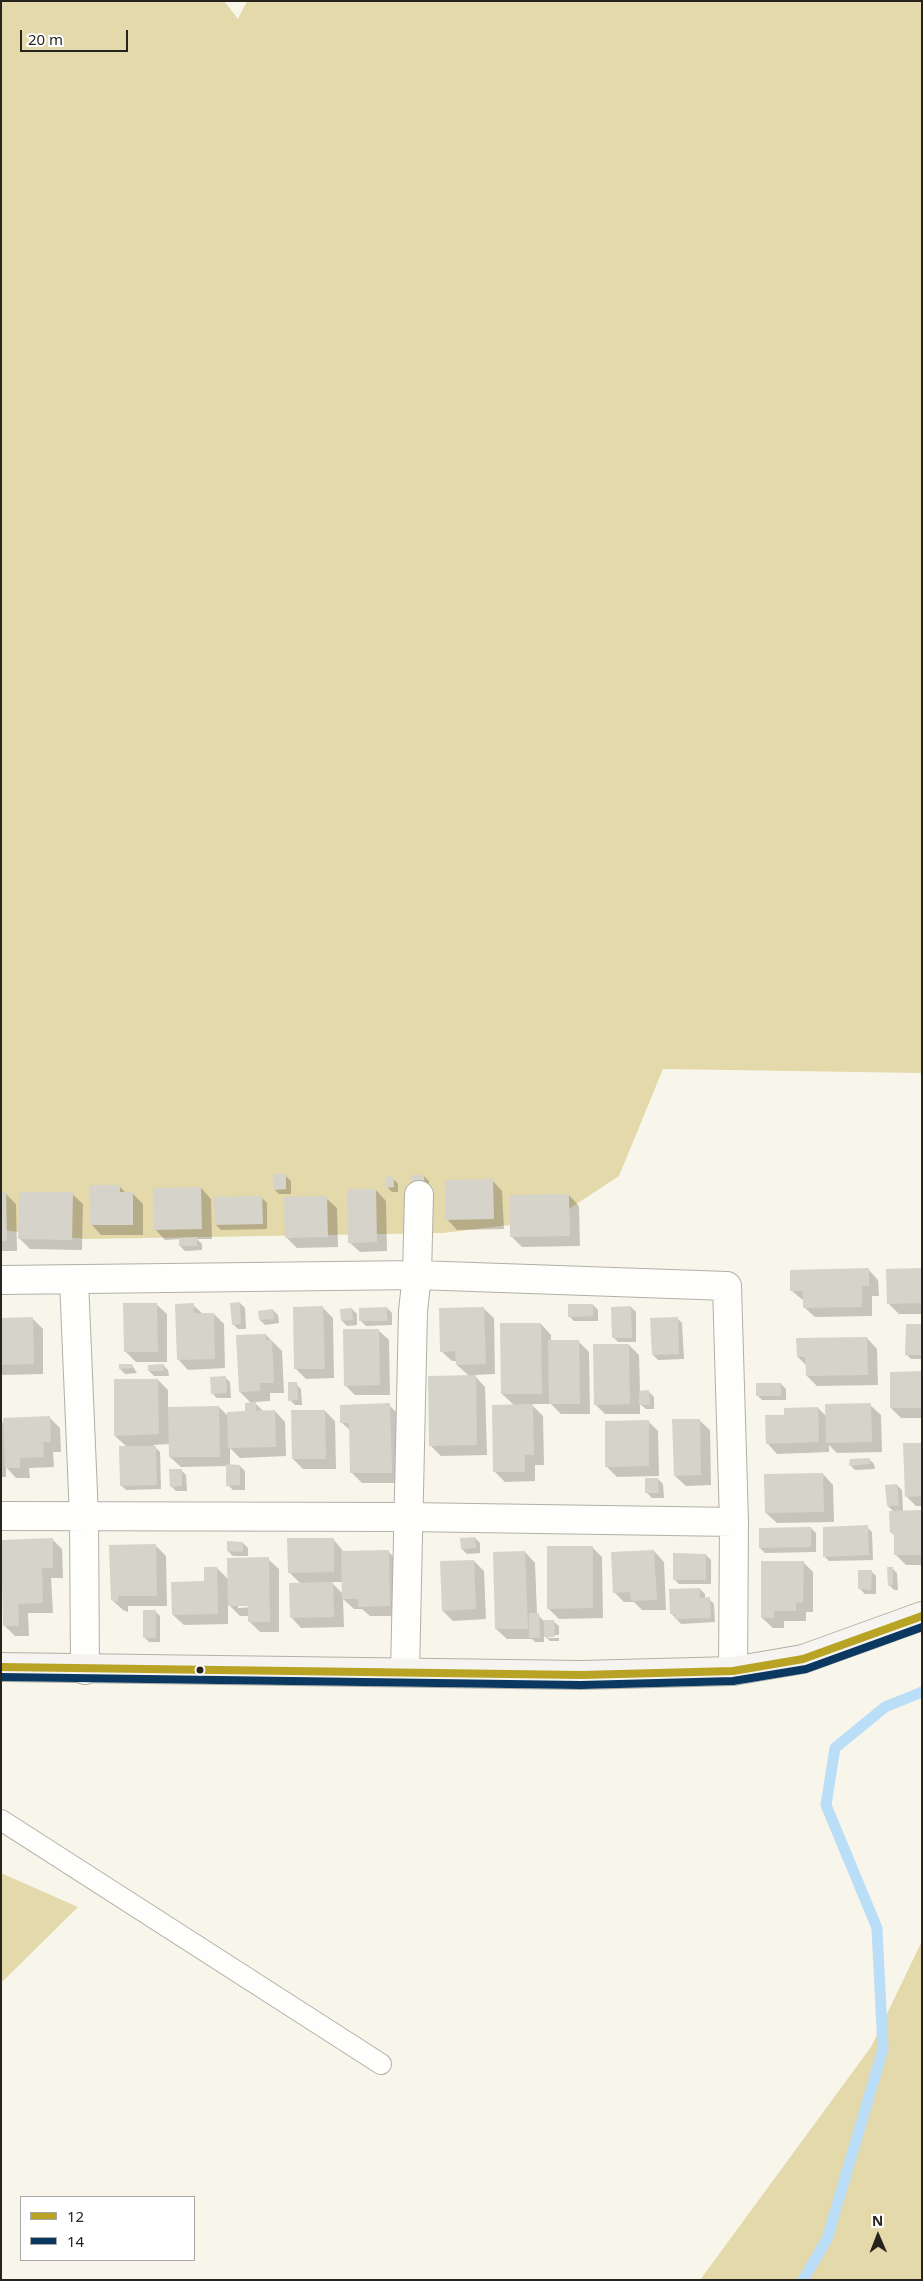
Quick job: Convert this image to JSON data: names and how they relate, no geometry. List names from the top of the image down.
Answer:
{
  "lines": ["transit line 12", "transit line 14"],
  "legend": ["12", "14"],
  "scale_bar": "20 m",
  "north": "top"
}
